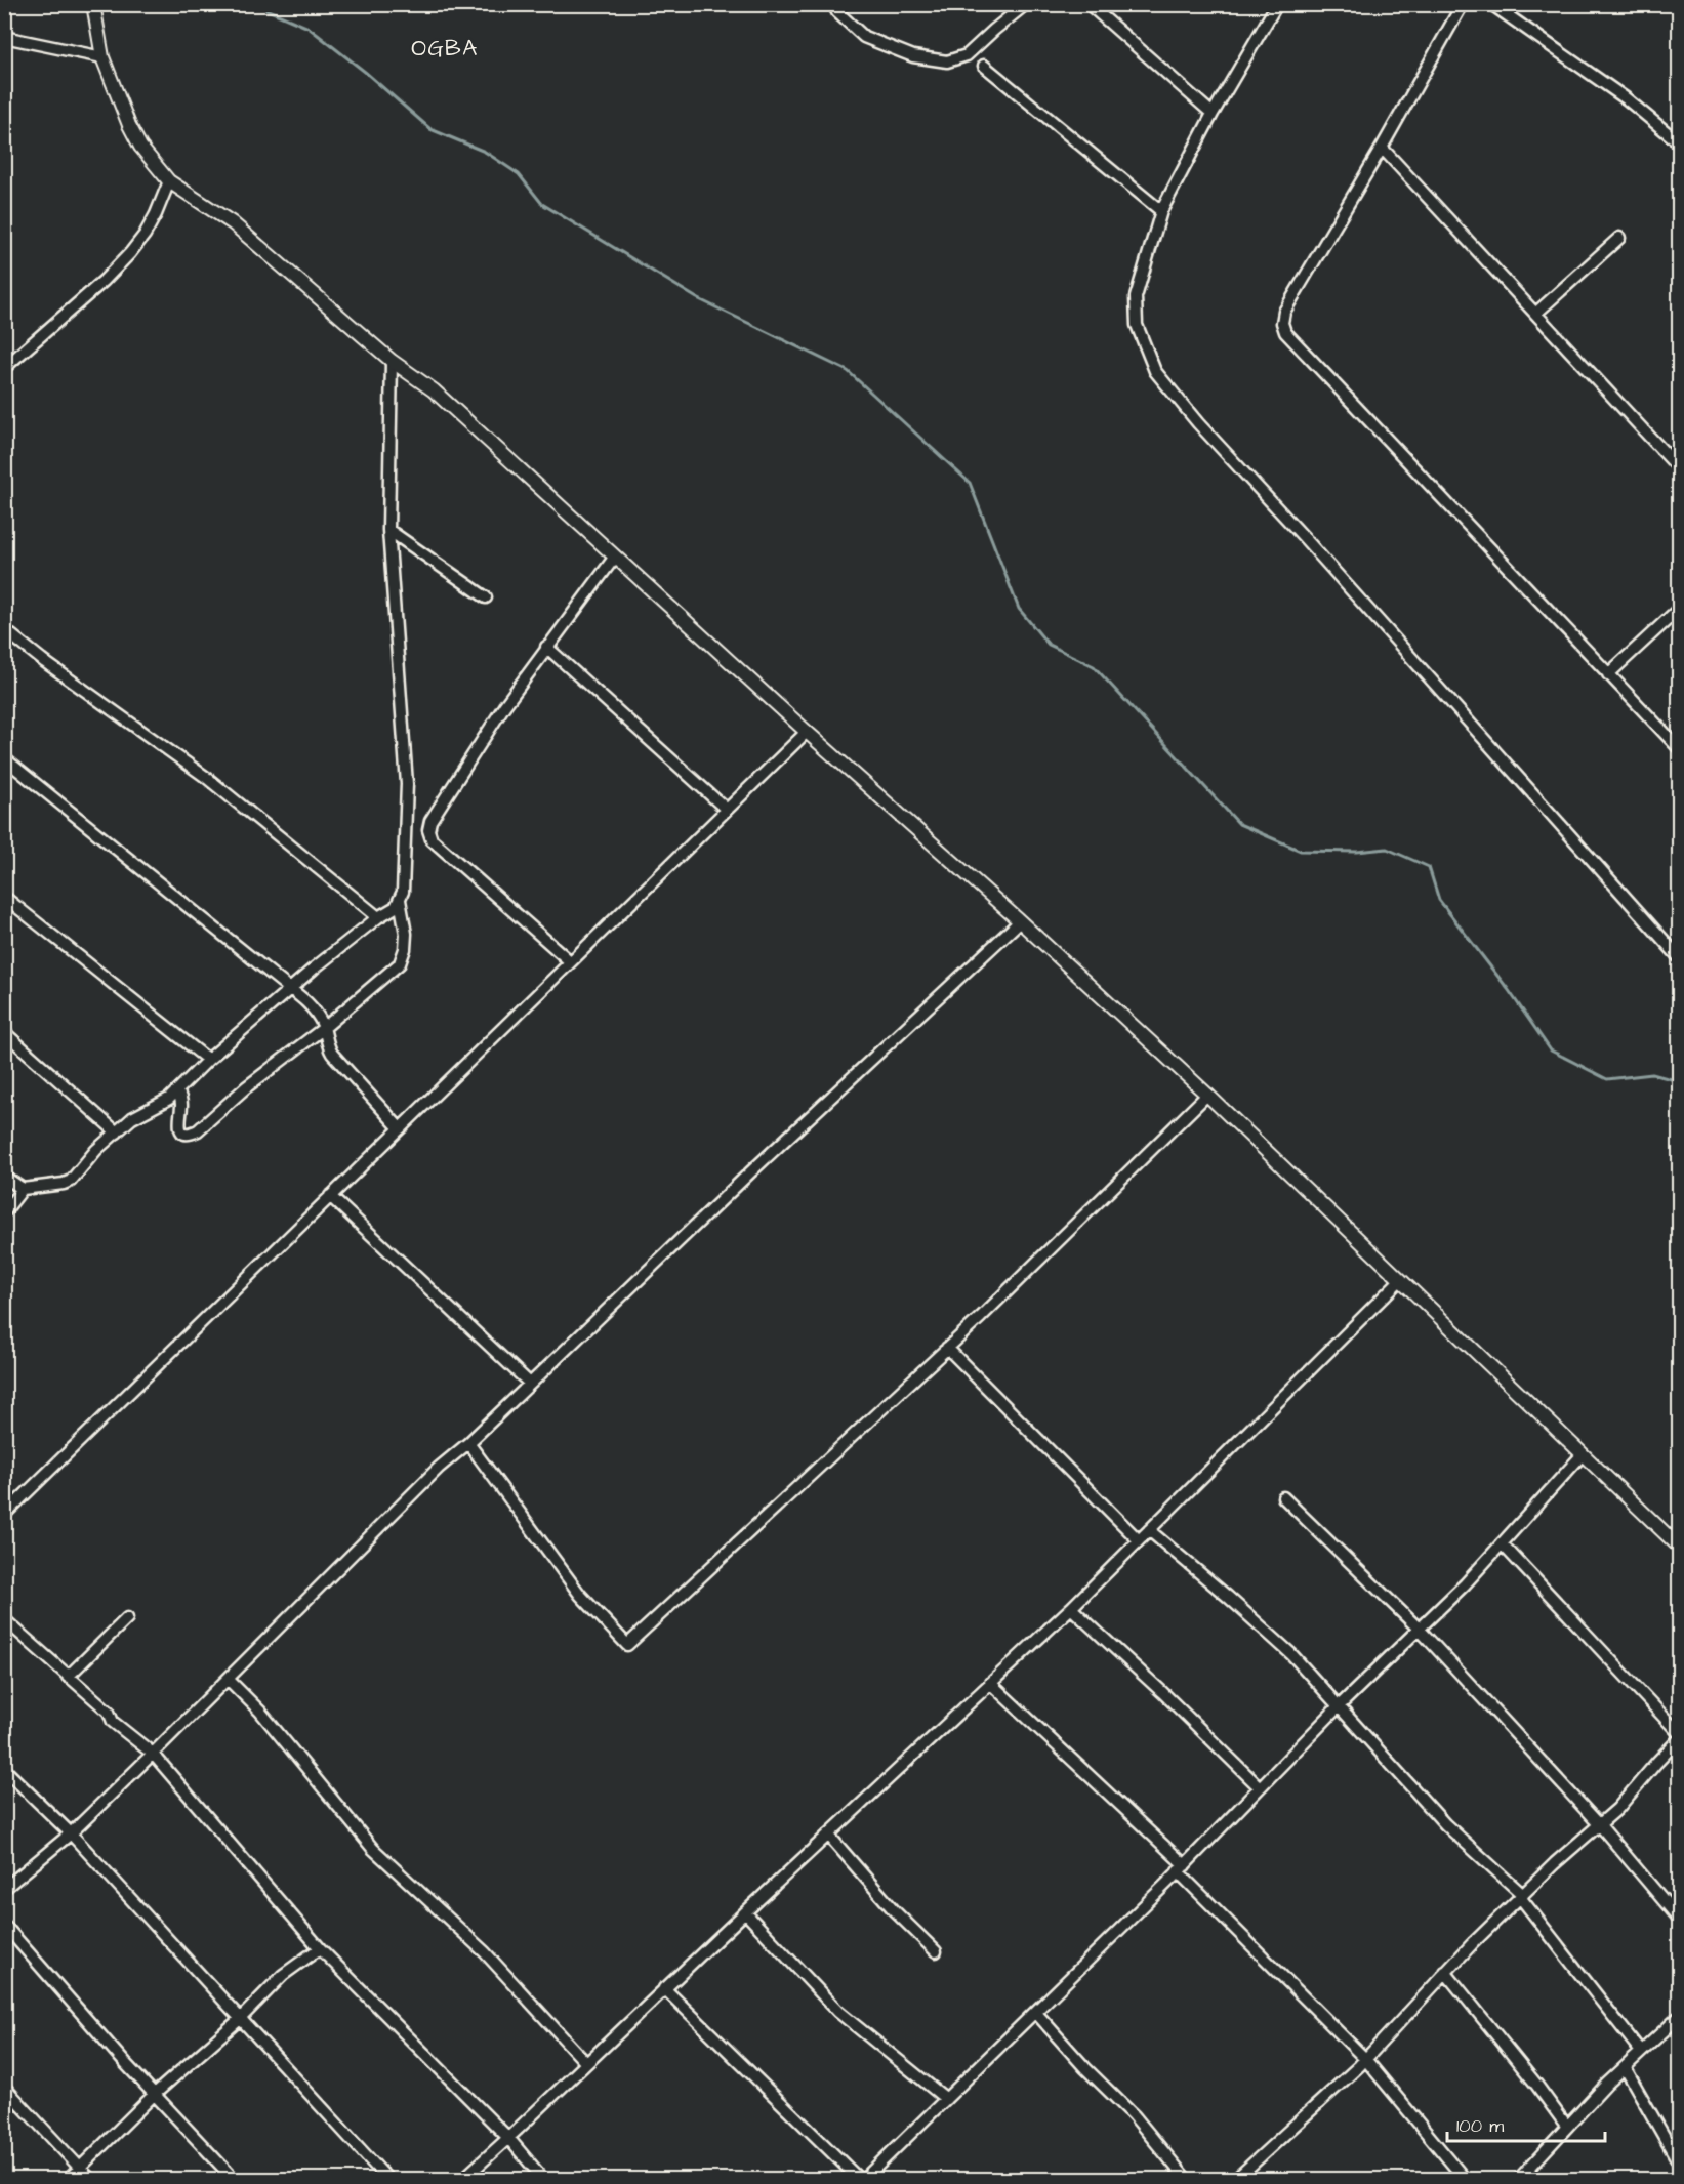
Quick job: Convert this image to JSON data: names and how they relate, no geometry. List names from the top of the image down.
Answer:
{
  "districts": ["OGBA"],
  "scale_bar": "100 m"
}
